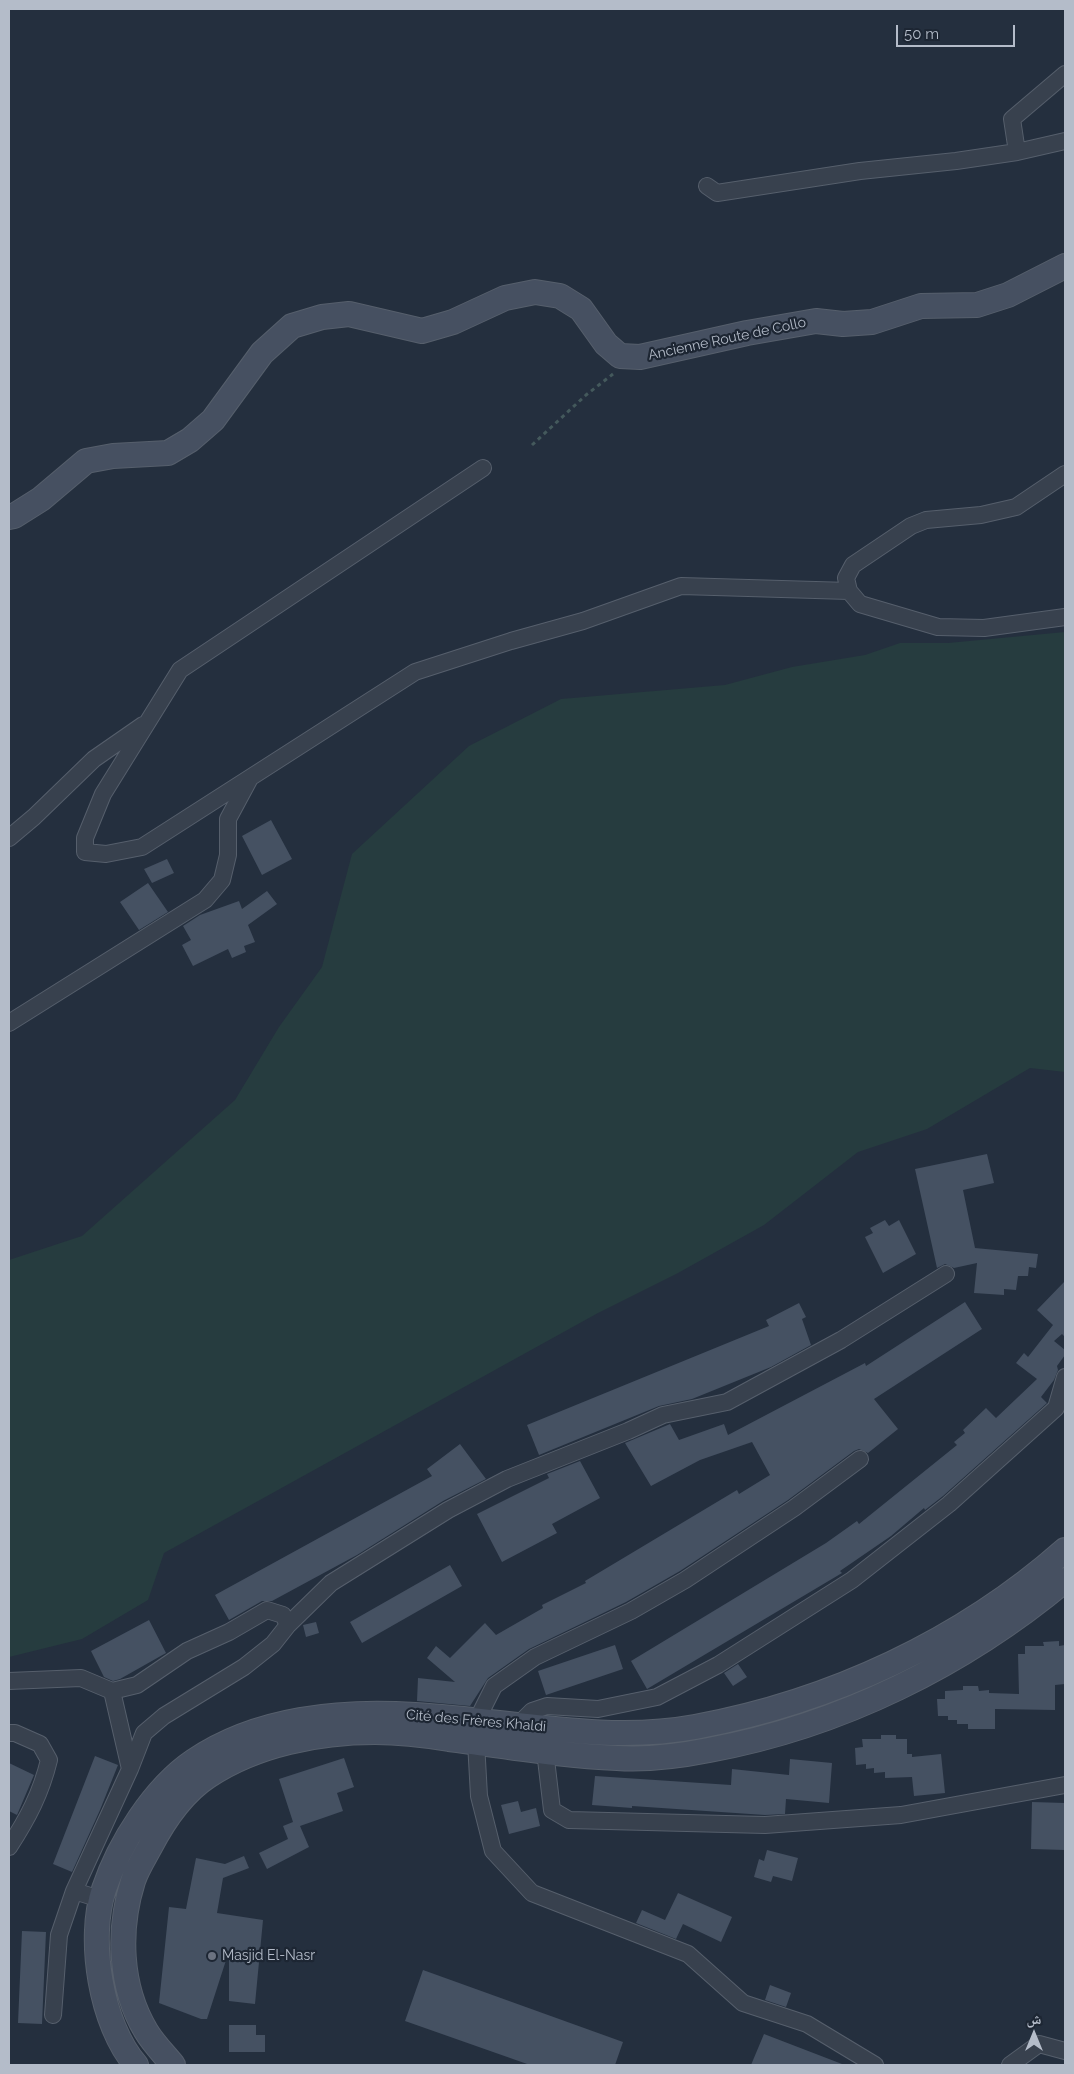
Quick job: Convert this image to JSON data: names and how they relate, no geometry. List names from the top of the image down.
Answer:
{
  "streets": {
    "main road": ["Ancienne Route de Collo", "Cité des Frères Khaldi"]
  },
  "places": ["Masjid El-Nasr"],
  "scale_bar": "50 m",
  "north": "top"
}
